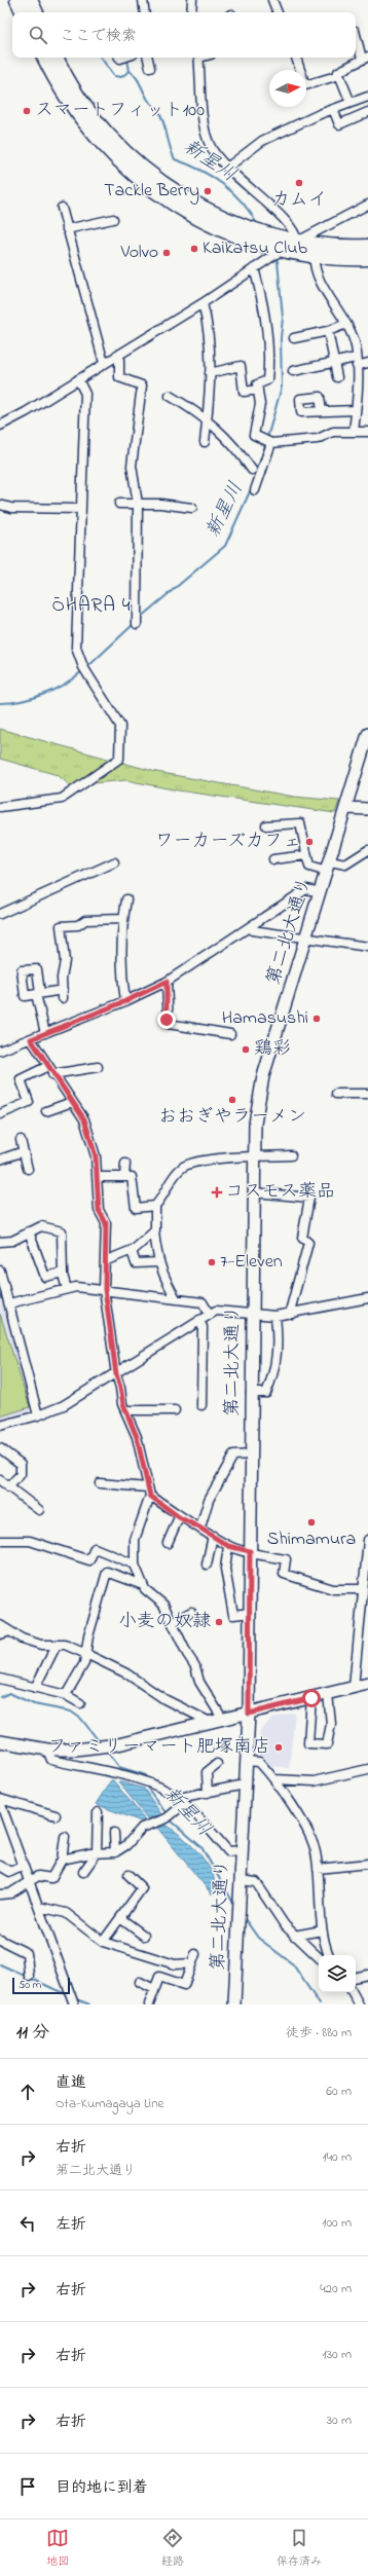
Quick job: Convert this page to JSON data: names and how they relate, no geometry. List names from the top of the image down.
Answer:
{
  "streets": {
    "street": ["第二北大通り"]
  },
  "districts": ["ŌHARA 4"],
  "water": ["新星川"],
  "places": {
    "other": [
      "スマートフィット100",
      "カムイ",
      "Tackle Berry",
      "Kaikatsu Club",
      "Volvo",
      "ワーカーズカフェ",
      "Hamasushi",
      "鶏彩",
      "おおぎやラーメン",
      "7-Eleven",
      "Shimamura",
      "小麦の奴隷",
      "ファミリーマート肥塚南店"
    ],
    "health": ["コスモス薬品"]
  },
  "scale_bar": "50 m",
  "north": "right",
  "page": {
    "search": "ここで検索",
    "scale": "50 m",
    "heading": ["11 分", "徒歩 · 880 m"],
    "list": [
      ["直進", "Ota-Kumagaya Line", "60 m"],
      ["右折", "第二北大通り", "140 m"],
      ["左折", "100 m"],
      ["右折", "420 m"],
      ["右折", "130 m"],
      ["右折", "30 m"],
      "目的地に到着"
    ],
    "nav": ["地図", "経路", "保存済み"]
  }
}
